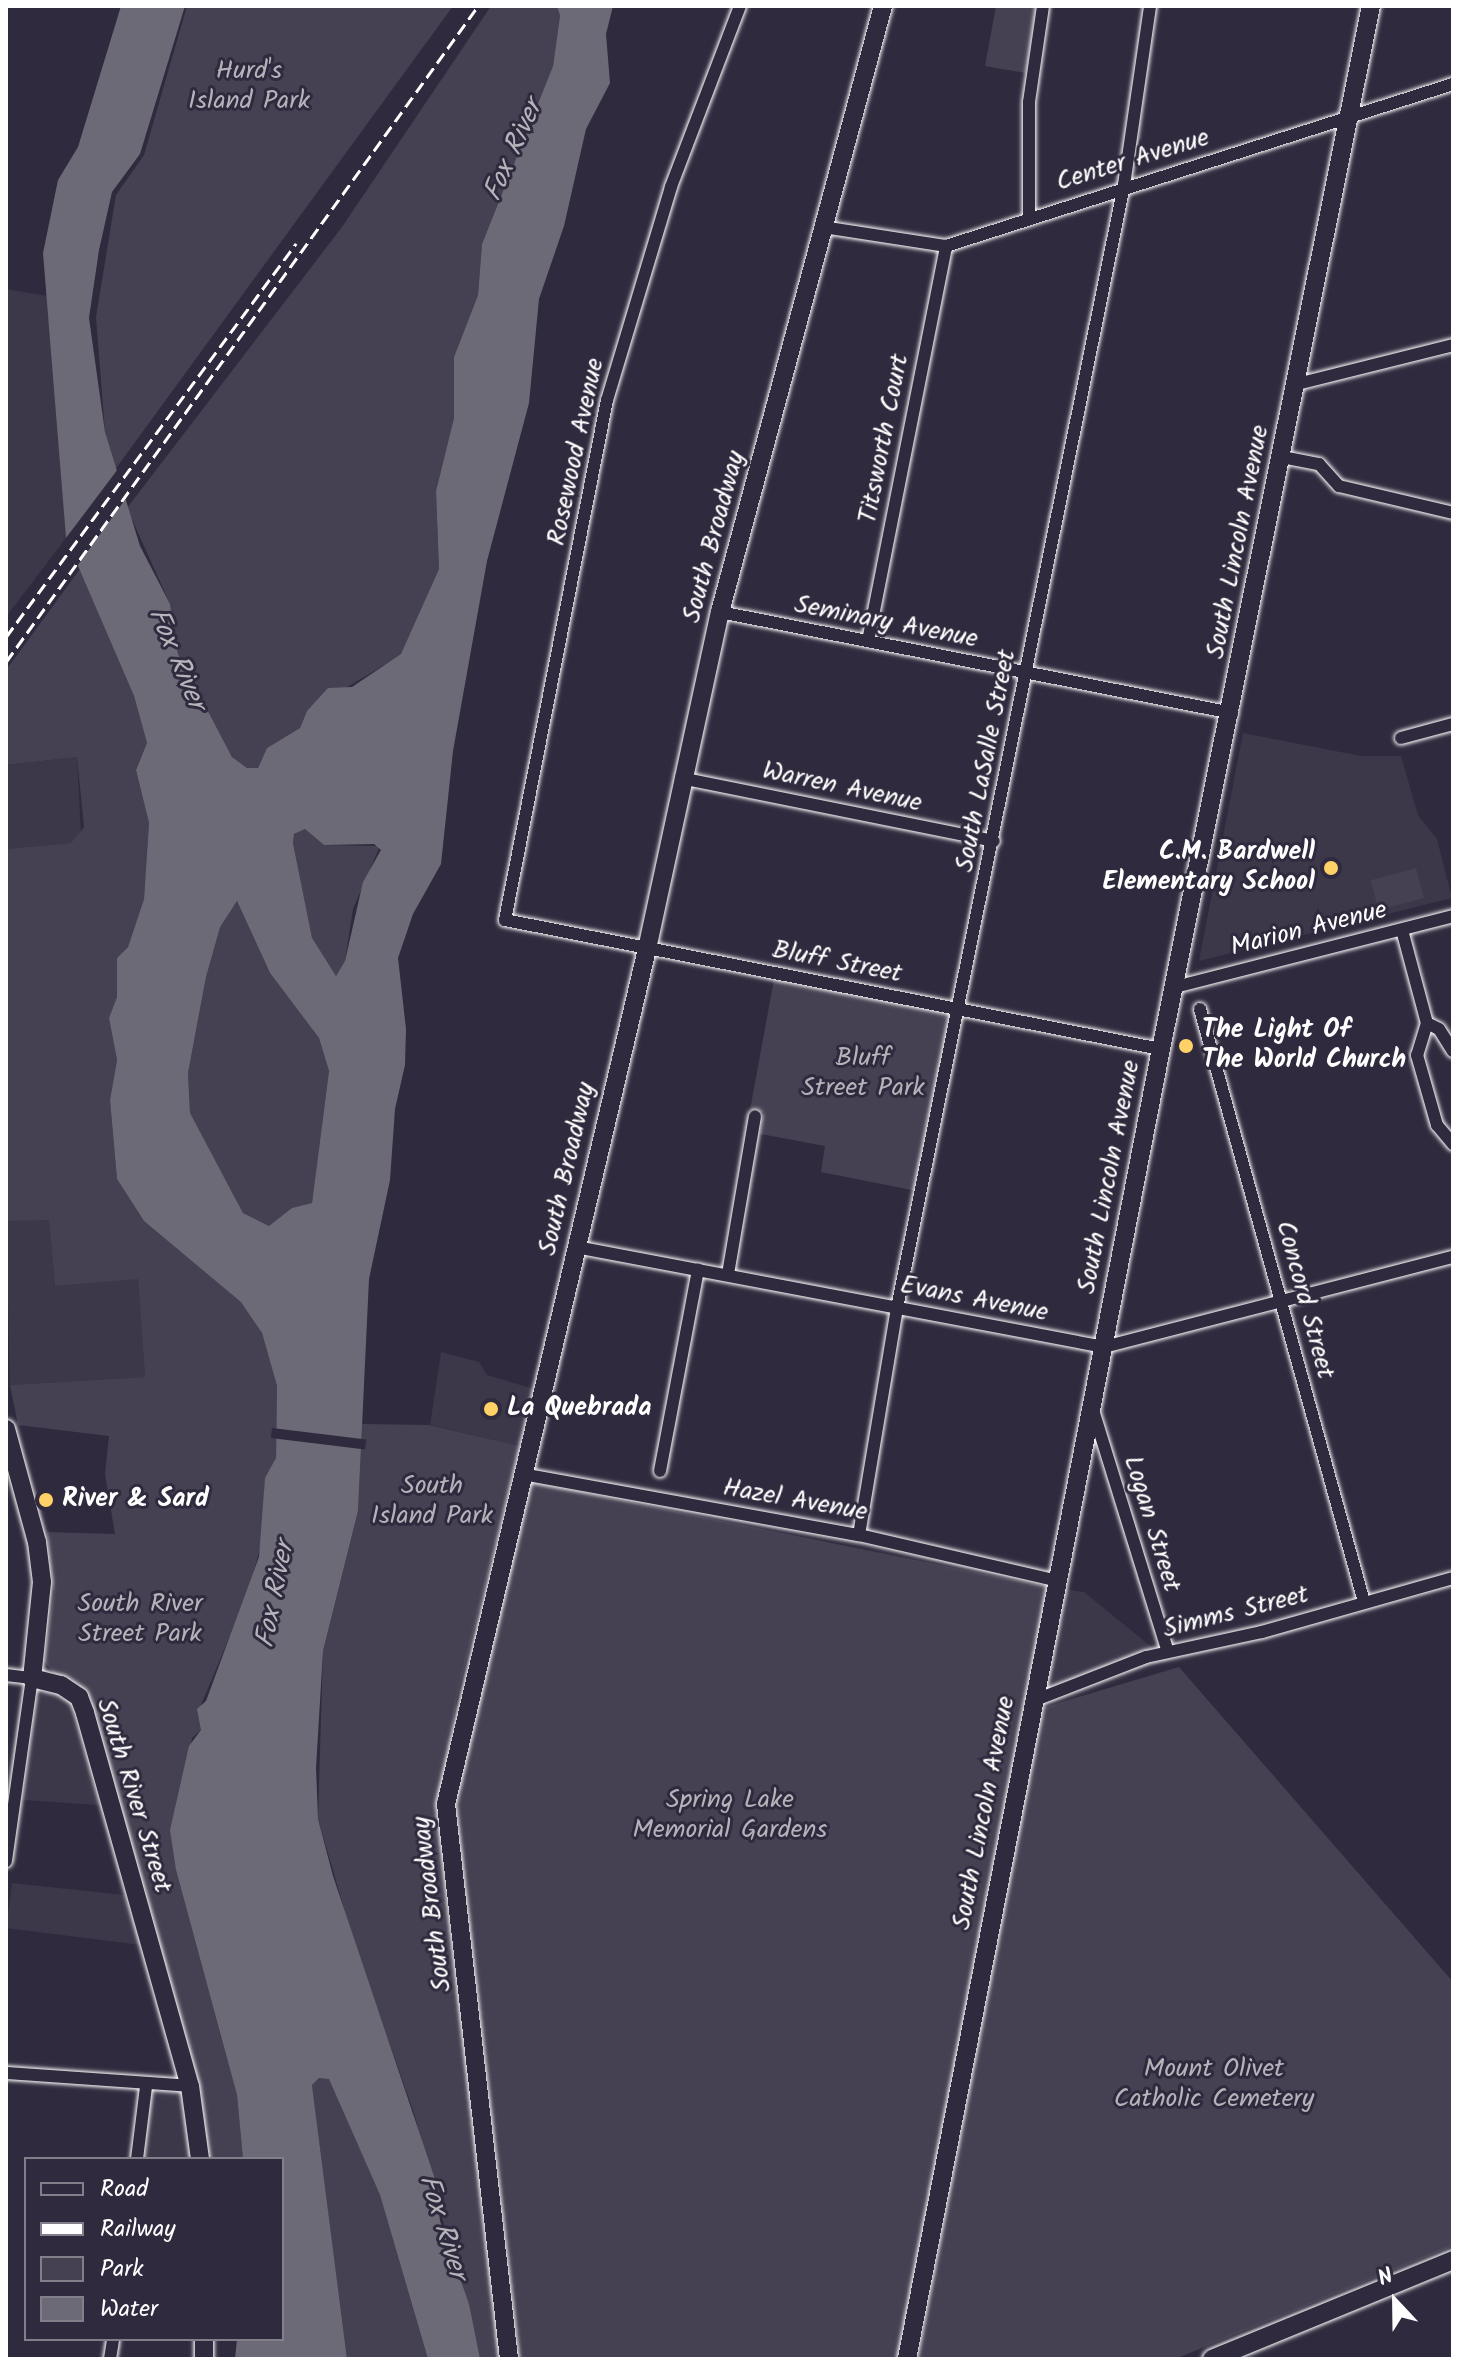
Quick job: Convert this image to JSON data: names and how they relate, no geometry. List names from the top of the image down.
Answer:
{
  "streets": {
    "street": [
      "Center Avenue",
      "Titsworth Court",
      "Rosewood Avenue",
      "South Broadway",
      "South Lincoln Avenue",
      "Seminary Avenue",
      "South LaSalle Street",
      "Warren Avenue",
      "Marion Avenue",
      "Bluff Street",
      "Evans Avenue",
      "Concord Street",
      "Hazel Avenue",
      "Logan Street",
      "Simms Street",
      "South River Street"
    ]
  },
  "crossings": [
    ["Center Avenue", "Titsworth Court"],
    ["Center Avenue", "South Broadway"],
    ["Center Avenue", "South Lincoln Avenue"],
    ["Center Avenue", "South LaSalle Street"],
    ["Titsworth Court", "Seminary Avenue"],
    ["Rosewood Avenue", "Bluff Street"],
    ["South Broadway", "Seminary Avenue"],
    ["South Broadway", "Warren Avenue"],
    ["South Broadway", "Bluff Street"],
    ["South Broadway", "Evans Avenue"],
    ["South Broadway", "Hazel Avenue"],
    ["South Lincoln Avenue", "Seminary Avenue"],
    ["South Lincoln Avenue", "Marion Avenue"],
    ["South Lincoln Avenue", "Bluff Street"],
    ["South Lincoln Avenue", "Evans Avenue"],
    ["South Lincoln Avenue", "Hazel Avenue"],
    ["South Lincoln Avenue", "Logan Street"],
    ["South Lincoln Avenue", "Simms Street"],
    ["Seminary Avenue", "South LaSalle Street"],
    ["South LaSalle Street", "Warren Avenue"],
    ["South LaSalle Street", "Bluff Street"],
    ["South LaSalle Street", "Evans Avenue"],
    ["South LaSalle Street", "Hazel Avenue"],
    ["Evans Avenue", "Concord Street"],
    ["Concord Street", "Simms Street"],
    ["Logan Street", "Simms Street"]
  ],
  "water": ["Fox River"],
  "parks": [
    "Hurd's Island Park",
    "Bluff Street Park",
    "South Island Park",
    "South River Street Park",
    "Spring Lake Memorial Gardens",
    "Mount Olivet Catholic Cemetery"
  ],
  "places": [
    "C.M. Bardwell Elementary School",
    "The Light Of The World Church",
    "La Quebrada",
    "River & Sard"
  ],
  "legend": [
    "Road",
    "Railway",
    "Park",
    "Water"
  ],
  "north": "top"
}
